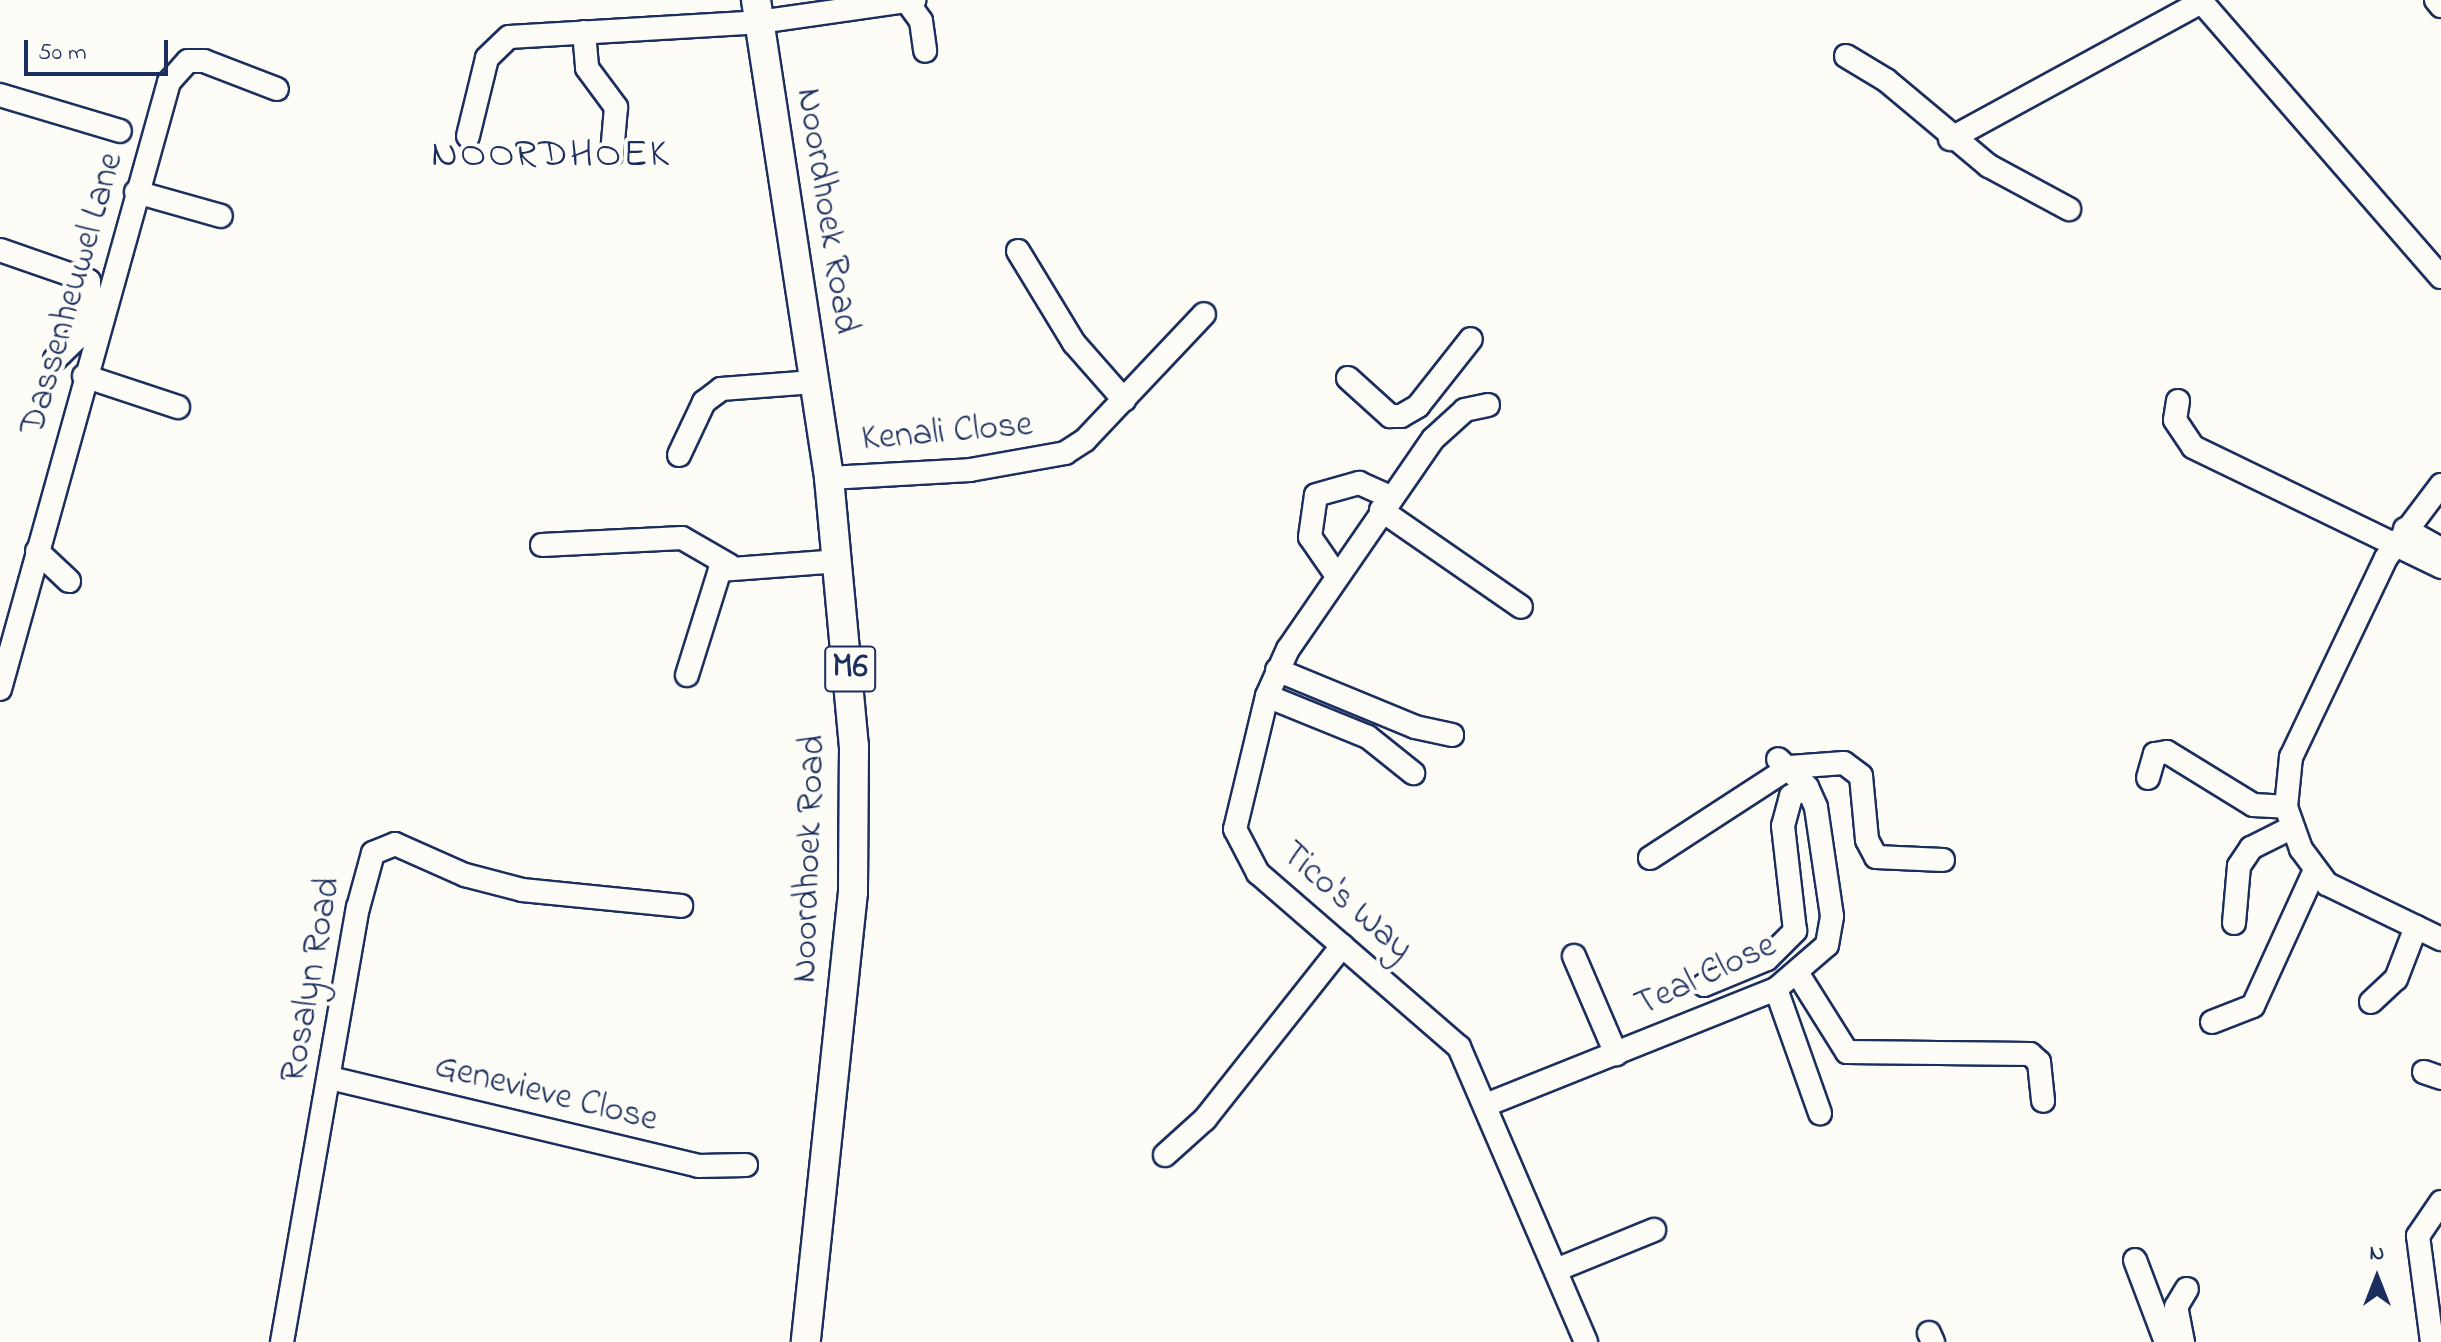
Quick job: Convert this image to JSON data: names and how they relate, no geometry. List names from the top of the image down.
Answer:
{
  "streets": {
    "main road": ["Noordhoek Road", "M6"],
    "street": [
      "Dassenheuwel Lane",
      "Kenali Close",
      "Tico's Way",
      "Teal Close",
      "Rosalyn Road",
      "Genevieve Close"
    ]
  },
  "crossings": [
    ["Noordhoek Road", "Kenali Close"],
    ["Tico's Way", "Teal Close"],
    ["Rosalyn Road", "Genevieve Close"]
  ],
  "districts": ["NOORDHOEK"],
  "scale_bar": "50 m",
  "north": "top"
}
